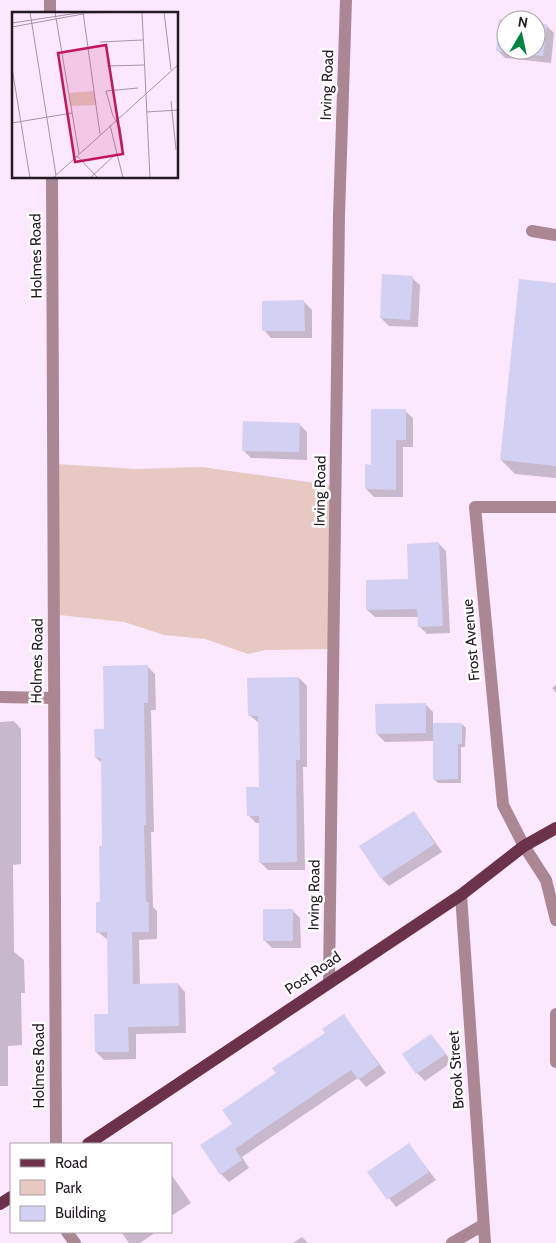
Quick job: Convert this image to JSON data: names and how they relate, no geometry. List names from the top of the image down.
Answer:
{
  "streets": {
    "main road": ["Post Road"],
    "street": [
      "Irving Road",
      "Holmes Road",
      "Frost Avenue",
      "Brook Street"
    ]
  },
  "crossings": [
    ["Irving Road", "Post Road"],
    ["Frost Avenue", "Post Road"],
    ["Post Road", "Brook Street"]
  ],
  "legend": ["Road", "Park", "Building"],
  "north": "top"
}
